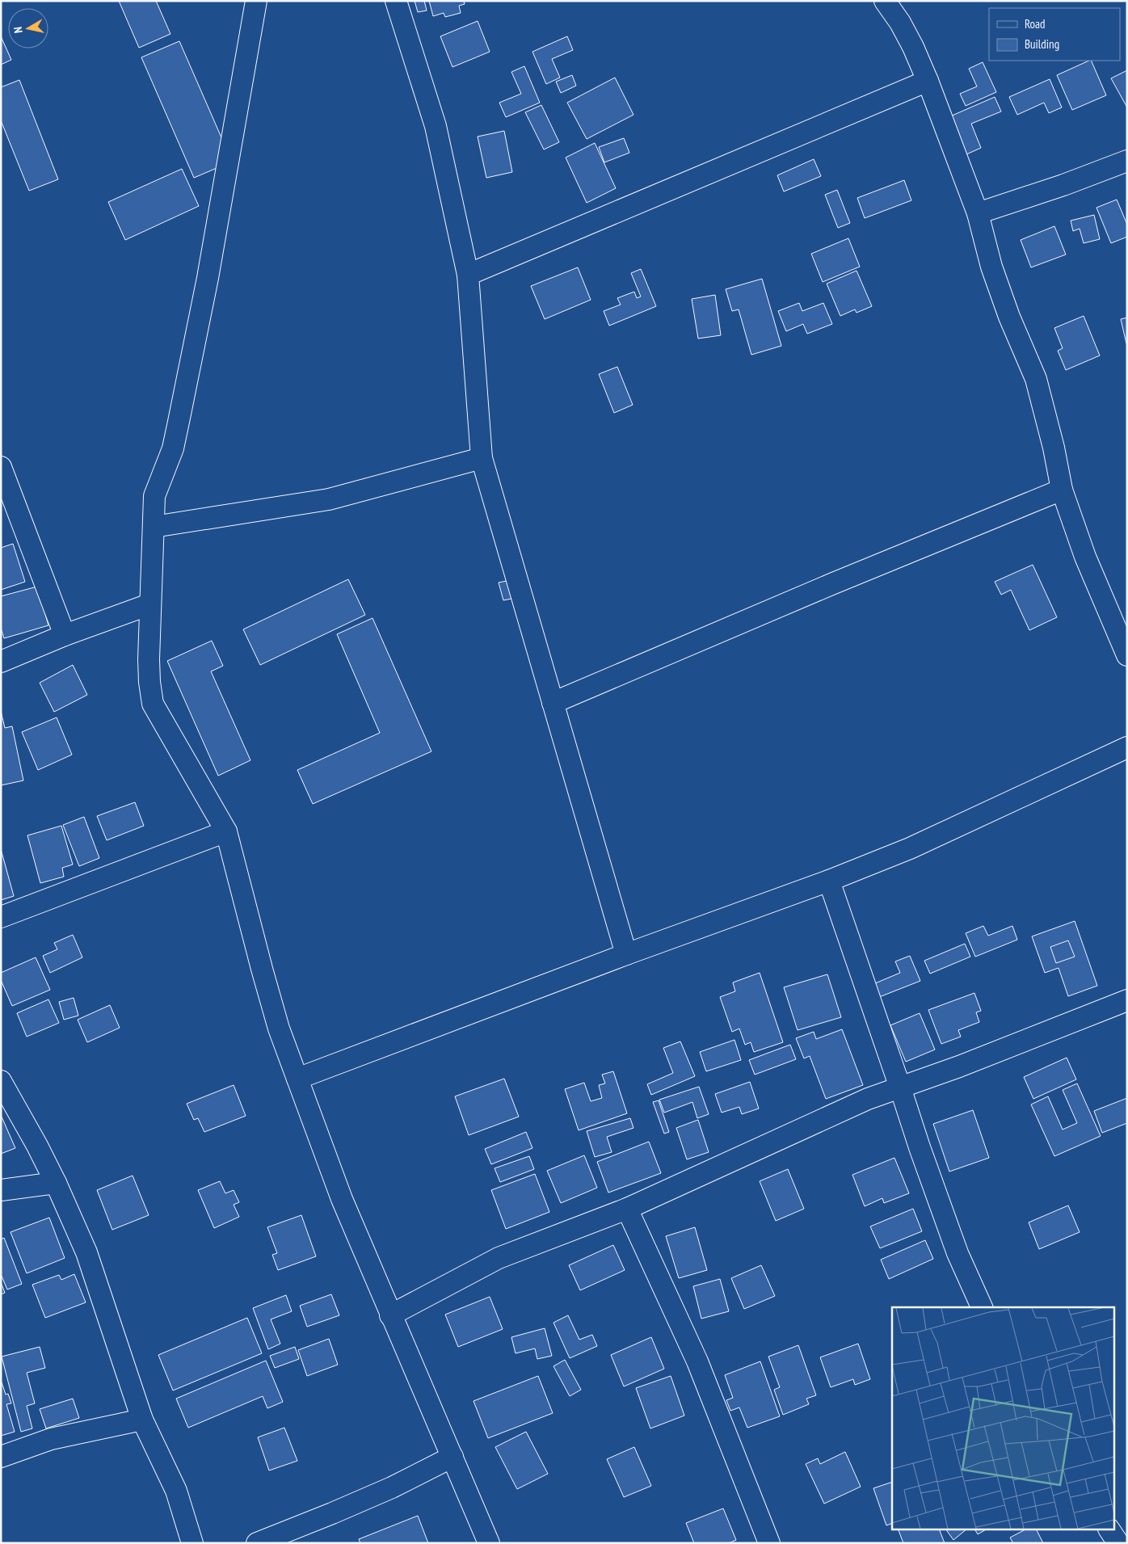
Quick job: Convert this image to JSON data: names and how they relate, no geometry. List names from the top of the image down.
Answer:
{
  "legend": ["Road", "Building"],
  "north": "left"
}
